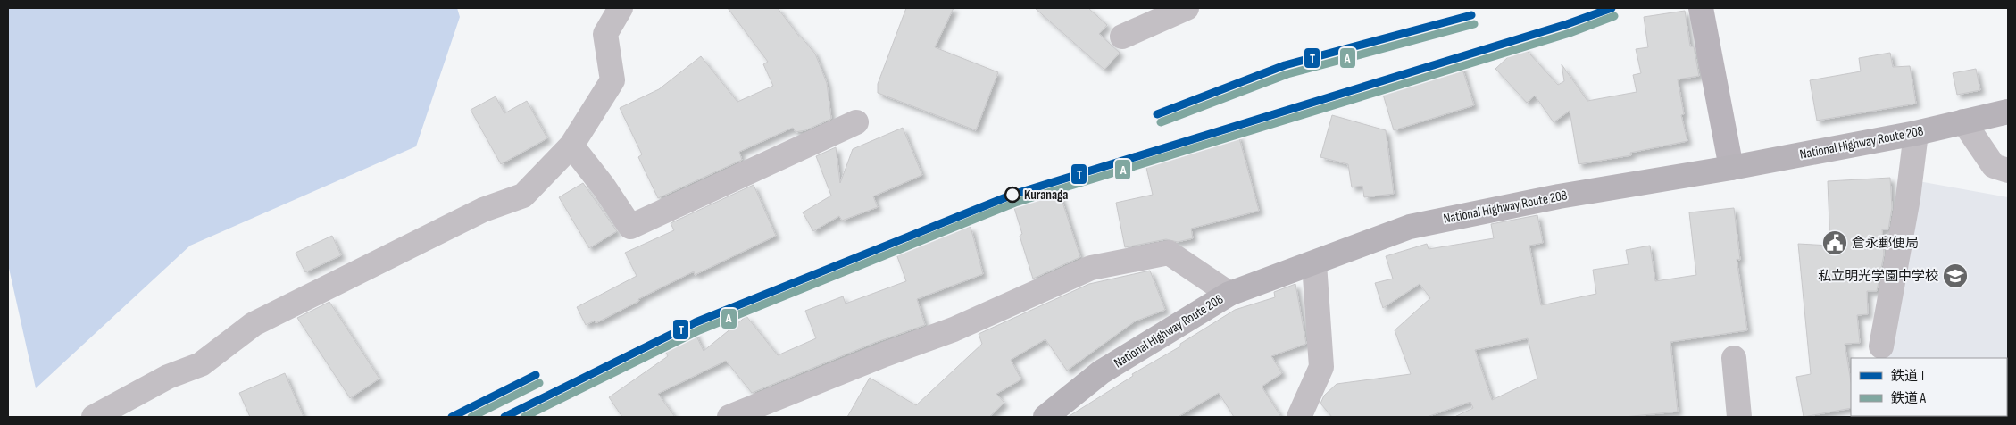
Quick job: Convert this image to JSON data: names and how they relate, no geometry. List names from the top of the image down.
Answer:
{
  "streets": {
    "highway": ["National Highway Route 208"]
  },
  "places": {
    "other": ["Kuranaga"],
    "public building": ["倉永郵便局"],
    "school or university": ["私立明光学園中学校"]
  },
  "lines": ["rail line T", "rail line A"],
  "legend": ["鉄道 T", "鉄道 A"]
}
